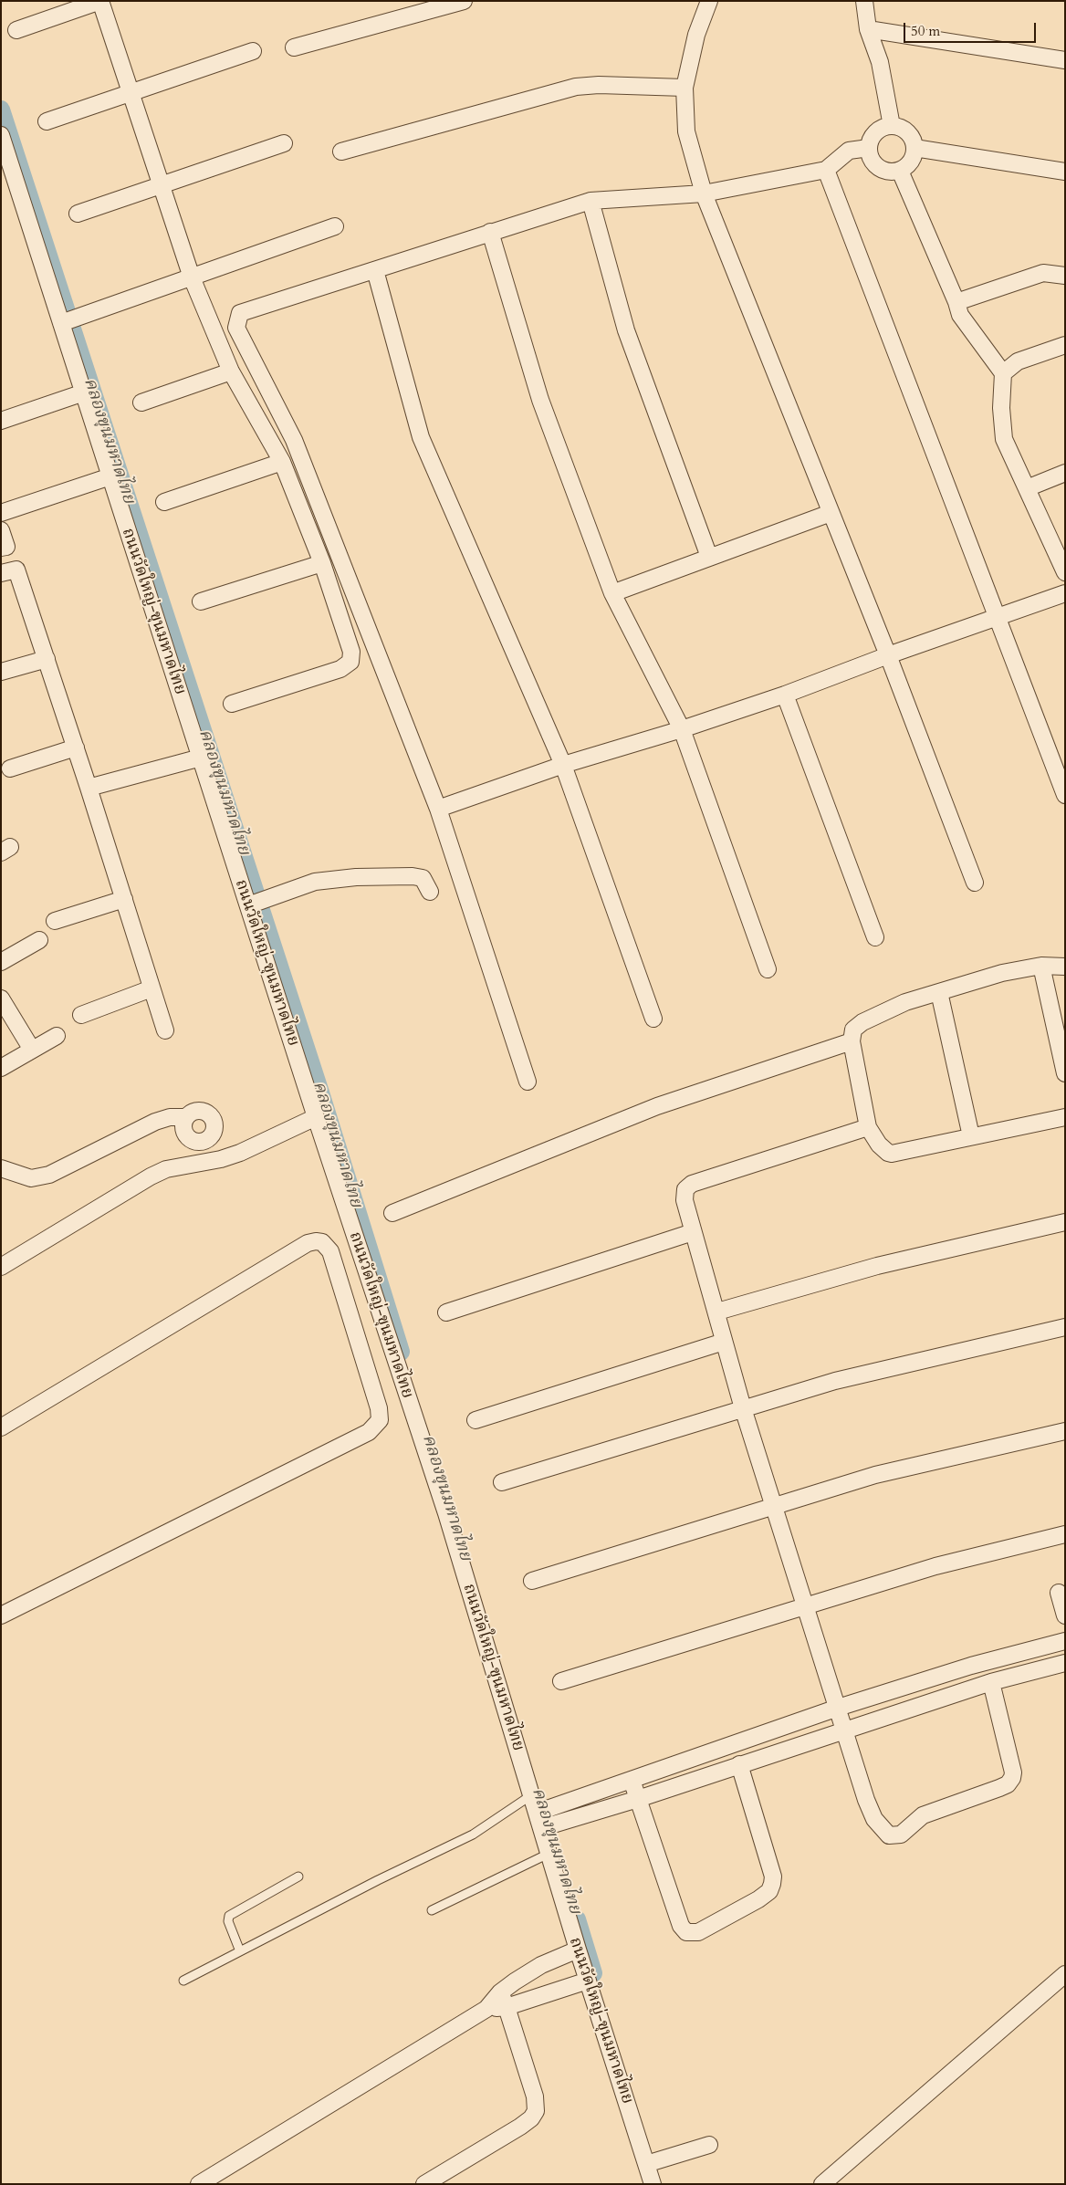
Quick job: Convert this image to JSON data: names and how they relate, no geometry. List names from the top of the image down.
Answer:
{
  "streets": {
    "street": ["ถนนวัดใหญ่-ขุนมหาดไทย"]
  },
  "water": ["คลองขุนมหาดไทย"],
  "scale_bar": "50 m"
}
